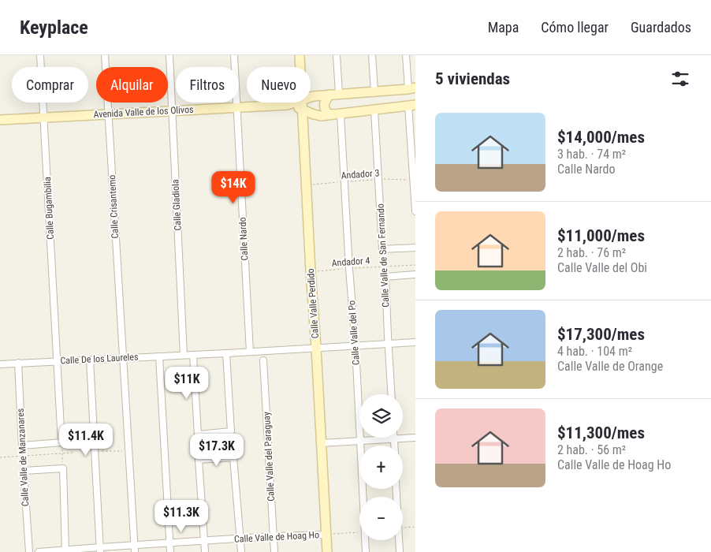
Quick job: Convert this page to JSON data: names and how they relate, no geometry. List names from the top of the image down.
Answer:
{
  "streets": {
    "main road": ["Avenida Valle de los Olivos", "Calle Valle Perdido"],
    "street": [
      "Calle Gladiola",
      "Calle Crisantemo",
      "Calle Bugambilia",
      "Calle Nardo",
      "Calle Valle de San Fernando",
      "Calle Valle del Po",
      "Calle De los Laureles",
      "Calle Valle del Paraguay",
      "Calle Valle de Manzanares",
      "Calle Valle de Hoag Ho"
    ],
    "path": ["Andador 3", "Andador 4"]
  },
  "crossings": [
    ["Avenida Valle de los Olivos", "Calle Gladiola"],
    ["Avenida Valle de los Olivos", "Calle Crisantemo"],
    ["Avenida Valle de los Olivos", "Calle Bugambilia"],
    ["Avenida Valle de los Olivos", "Calle Nardo"],
    ["Avenida Valle de los Olivos", "Calle Valle Perdido"],
    ["Andador 3", "Calle Valle de San Fernando"],
    ["Andador 3", "Calle Valle Perdido"],
    ["Andador 3", "Calle Valle del Po"],
    ["Calle Gladiola", "Calle De los Laureles"],
    ["Calle Crisantemo", "Calle De los Laureles"],
    ["Calle Crisantemo", "Calle Valle de Hoag Ho"],
    ["Calle Bugambilia", "Calle De los Laureles"],
    ["Calle Nardo", "Calle De los Laureles"],
    ["Calle Valle de San Fernando", "Andador 4"],
    ["Calle Valle de San Fernando", "Calle De los Laureles"],
    ["Andador 4", "Calle Valle Perdido"],
    ["Andador 4", "Calle Valle del Po"],
    ["Calle Valle Perdido", "Calle De los Laureles"],
    ["Calle Valle Perdido", "Calle Valle de Hoag Ho"],
    ["Calle Valle del Po", "Calle De los Laureles"],
    ["Calle De los Laureles", "Calle Valle de Manzanares"],
    ["Calle Valle del Paraguay", "Calle Valle de Hoag Ho"]
  ],
  "page": {
    "header": "Keyplace",
    "nav": ["Mapa", "Cómo llegar", "Guardados"],
    "heading": "5 viviendas",
    "chip": [
      "Comprar",
      "Alquilar",
      "Filtros",
      "Nuevo"
    ],
    "list": [
      {
        "name": "$14,000/mes",
        "note": "3 hab. · 74 m² · Calle Nardo"
      },
      {
        "name": "$11,000/mes",
        "note": "2 hab. · 76 m² · Calle Valle del Obi"
      },
      {
        "name": "$17,300/mes",
        "note": "4 hab. · 104 m² · Calle Valle de Orange"
      },
      {
        "name": "$11,300/mes",
        "note": "2 hab. · 56 m² · Calle Valle de Hoag Ho"
      }
    ],
    "price": [
      "$14K",
      "$11K",
      "$11.4K",
      "$17.3K",
      "$11.3K"
    ],
    "map_buttons": ["+", "−"]
  }
}
